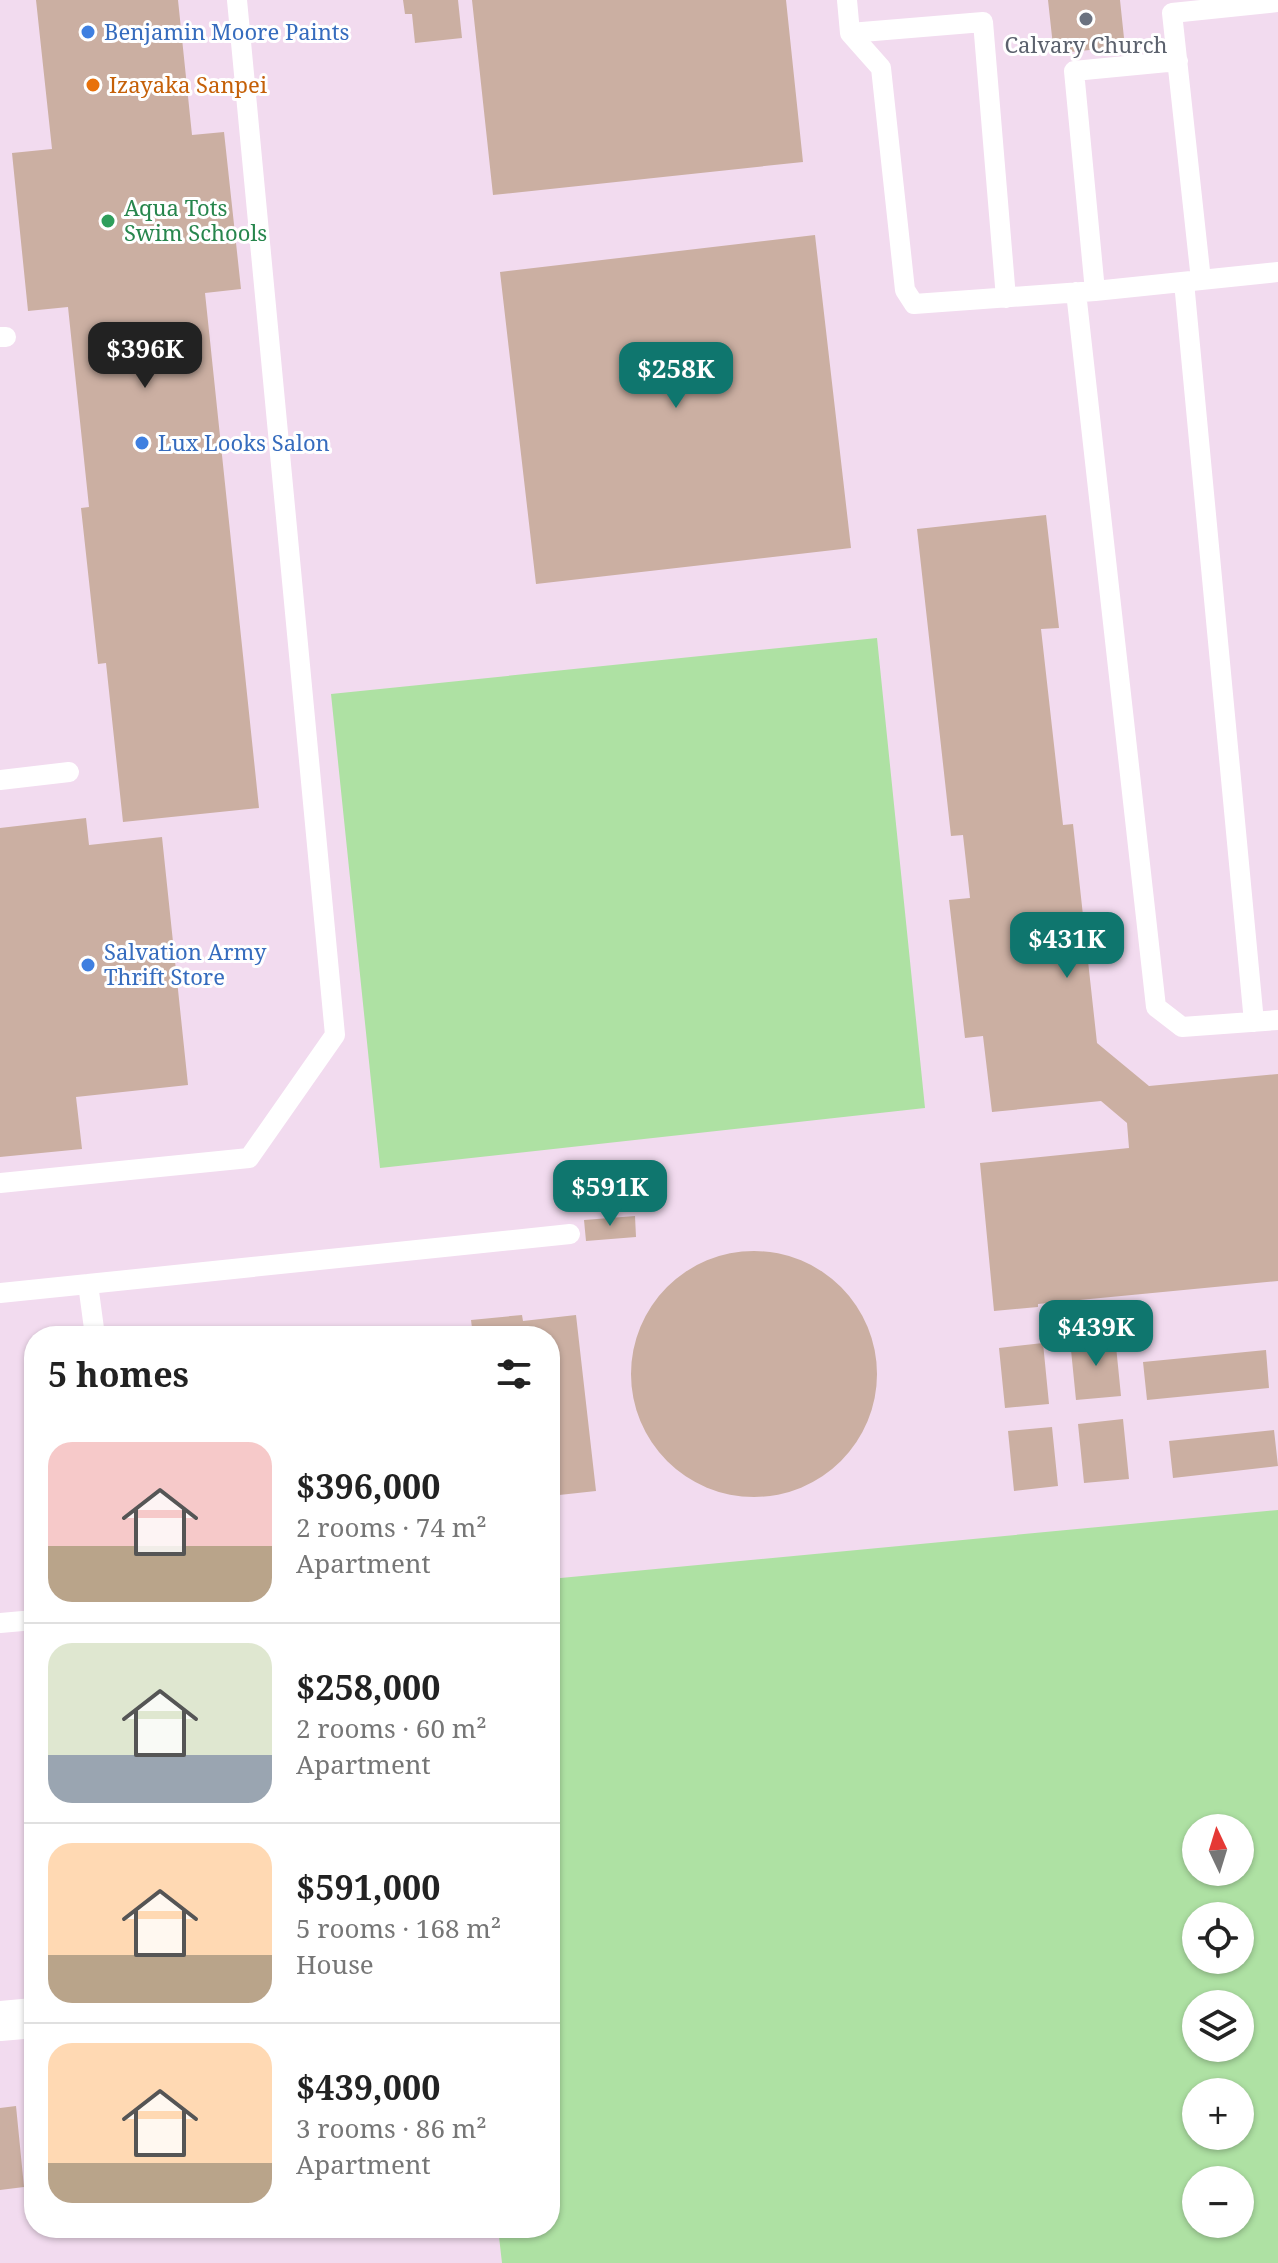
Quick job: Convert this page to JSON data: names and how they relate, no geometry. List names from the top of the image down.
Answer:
{
  "places": [
    "Calvary Church",
    "Benjamin Moore Paints",
    "Izayaka Sanpei",
    "Aqua Tots Swim Schools",
    "Lux Looks Salon",
    "Salvation Army Thrift Store"
  ],
  "north": "top",
  "page": {
    "price": [
      "$396K",
      "$258K",
      "$431K",
      "$591K",
      "$439K"
    ],
    "heading": "5 homes",
    "list": [
      {
        "name": "$396,000",
        "note": "2 rooms · 74 m² · Apartment"
      },
      {
        "name": "$258,000",
        "note": "2 rooms · 60 m² · Apartment"
      },
      {
        "name": "$591,000",
        "note": "5 rooms · 168 m² · House"
      },
      {
        "name": "$439,000",
        "note": "3 rooms · 86 m² · Apartment"
      }
    ],
    "map_buttons": ["+", "−"]
  }
}
